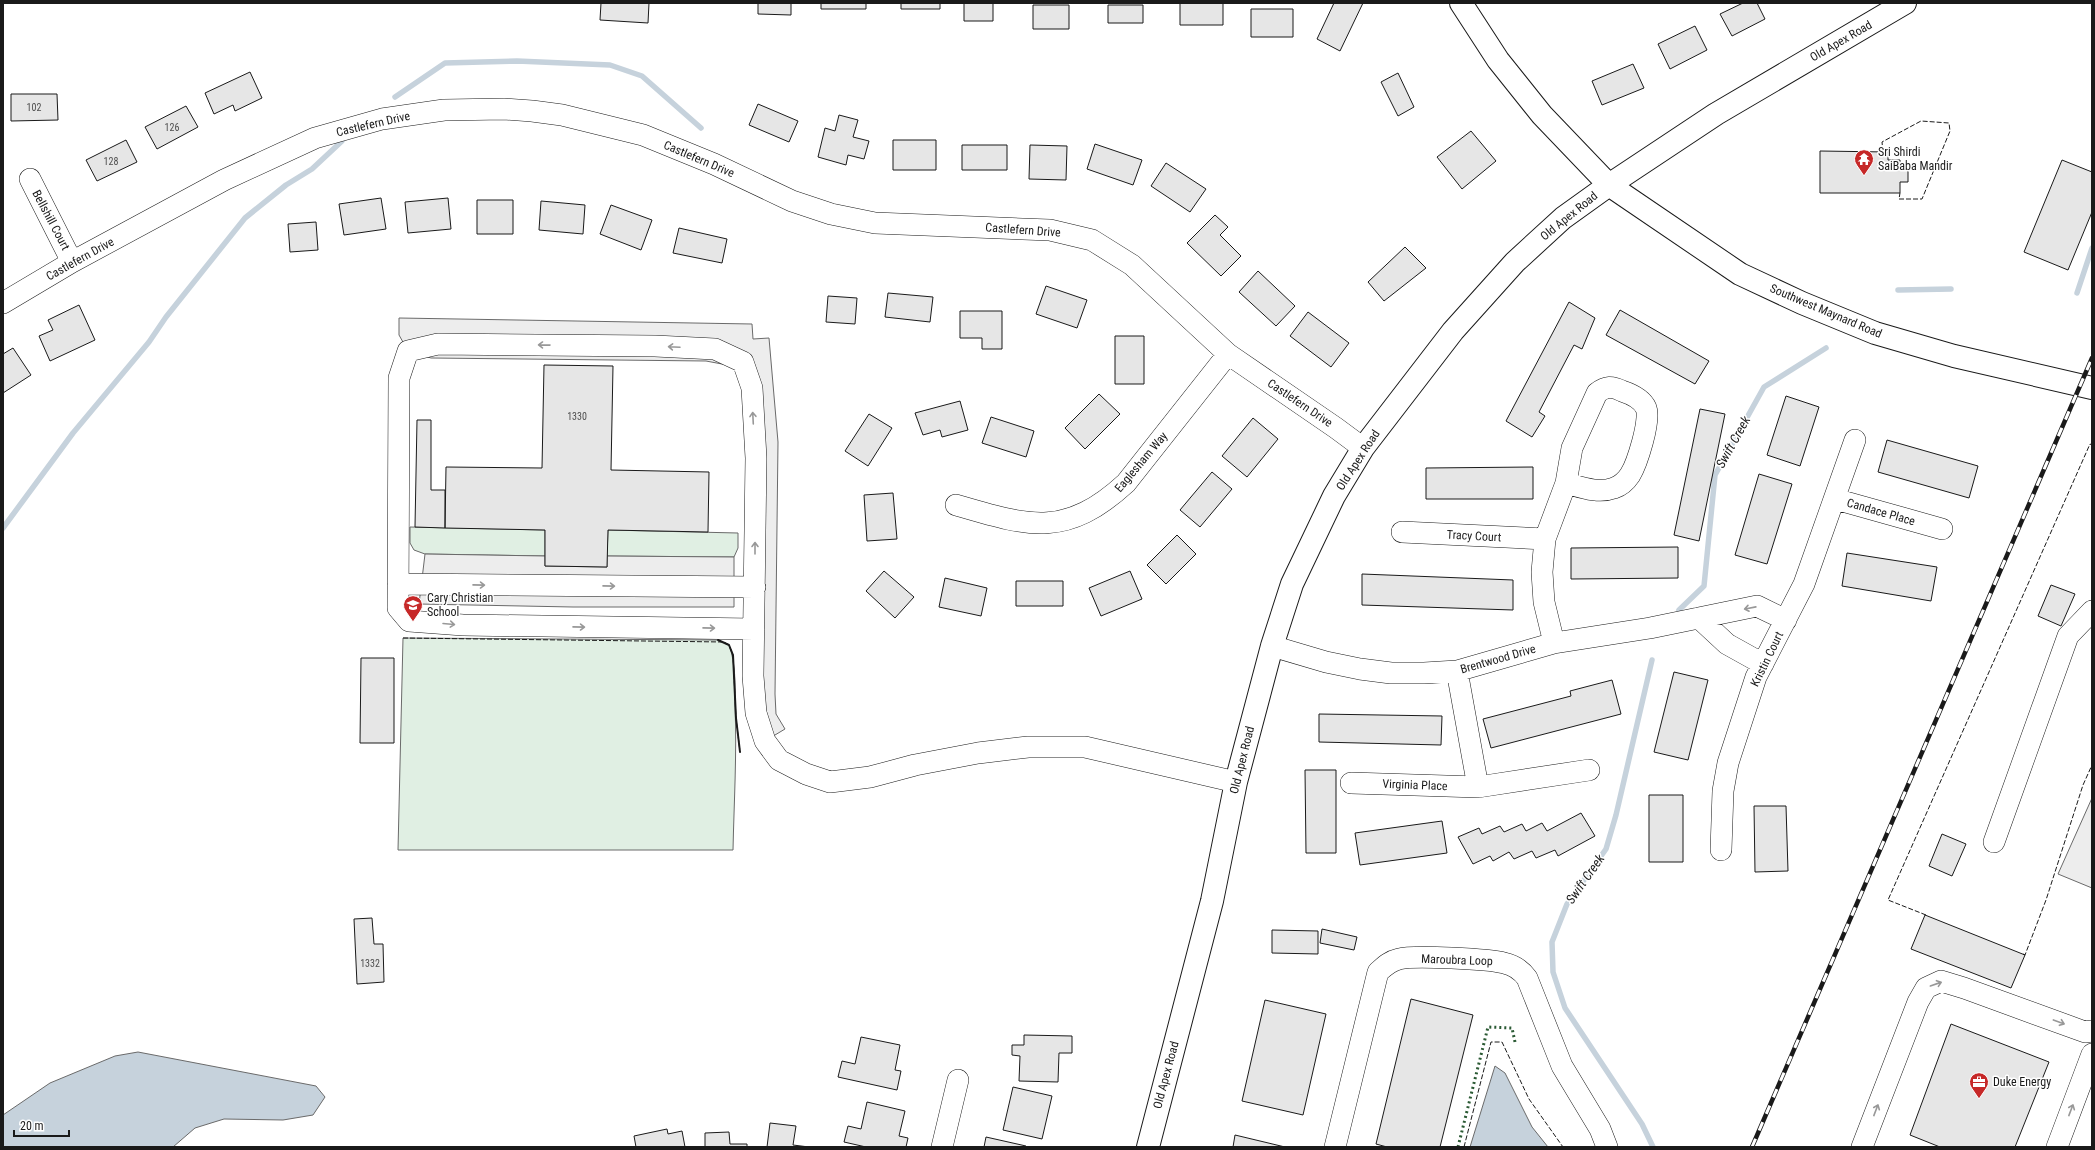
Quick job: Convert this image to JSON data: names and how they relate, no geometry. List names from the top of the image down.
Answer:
{
  "streets": {
    "main road": ["Old Apex Road", "Southwest Maynard Road"],
    "street": [
      "Castlefern Drive",
      "Bellshill Court",
      "Eaglesham Way",
      "Candace Place",
      "Tracy Court",
      "Brentwood Drive",
      "Kristin Court",
      "Virginia Place",
      "Maroubra Loop"
    ]
  },
  "crossings": [
    ["Old Apex Road", "Castlefern Drive"],
    ["Old Apex Road", "Southwest Maynard Road"],
    ["Old Apex Road", "Brentwood Drive"],
    ["Castlefern Drive", "Bellshill Court"],
    ["Castlefern Drive", "Eaglesham Way"],
    ["Candace Place", "Kristin Court"],
    ["Brentwood Drive", "Kristin Court"]
  ],
  "water": ["Swift Creek"],
  "places": {
    "temple": ["Sri Shirdi SaiBaba Mandir"],
    "school or university": ["Cary Christian School"],
    "office": ["Duke Energy"]
  },
  "house_numbers": [
    "102",
    "126",
    "128",
    "1330",
    "1332"
  ],
  "scale_bar": "20 m"
}
